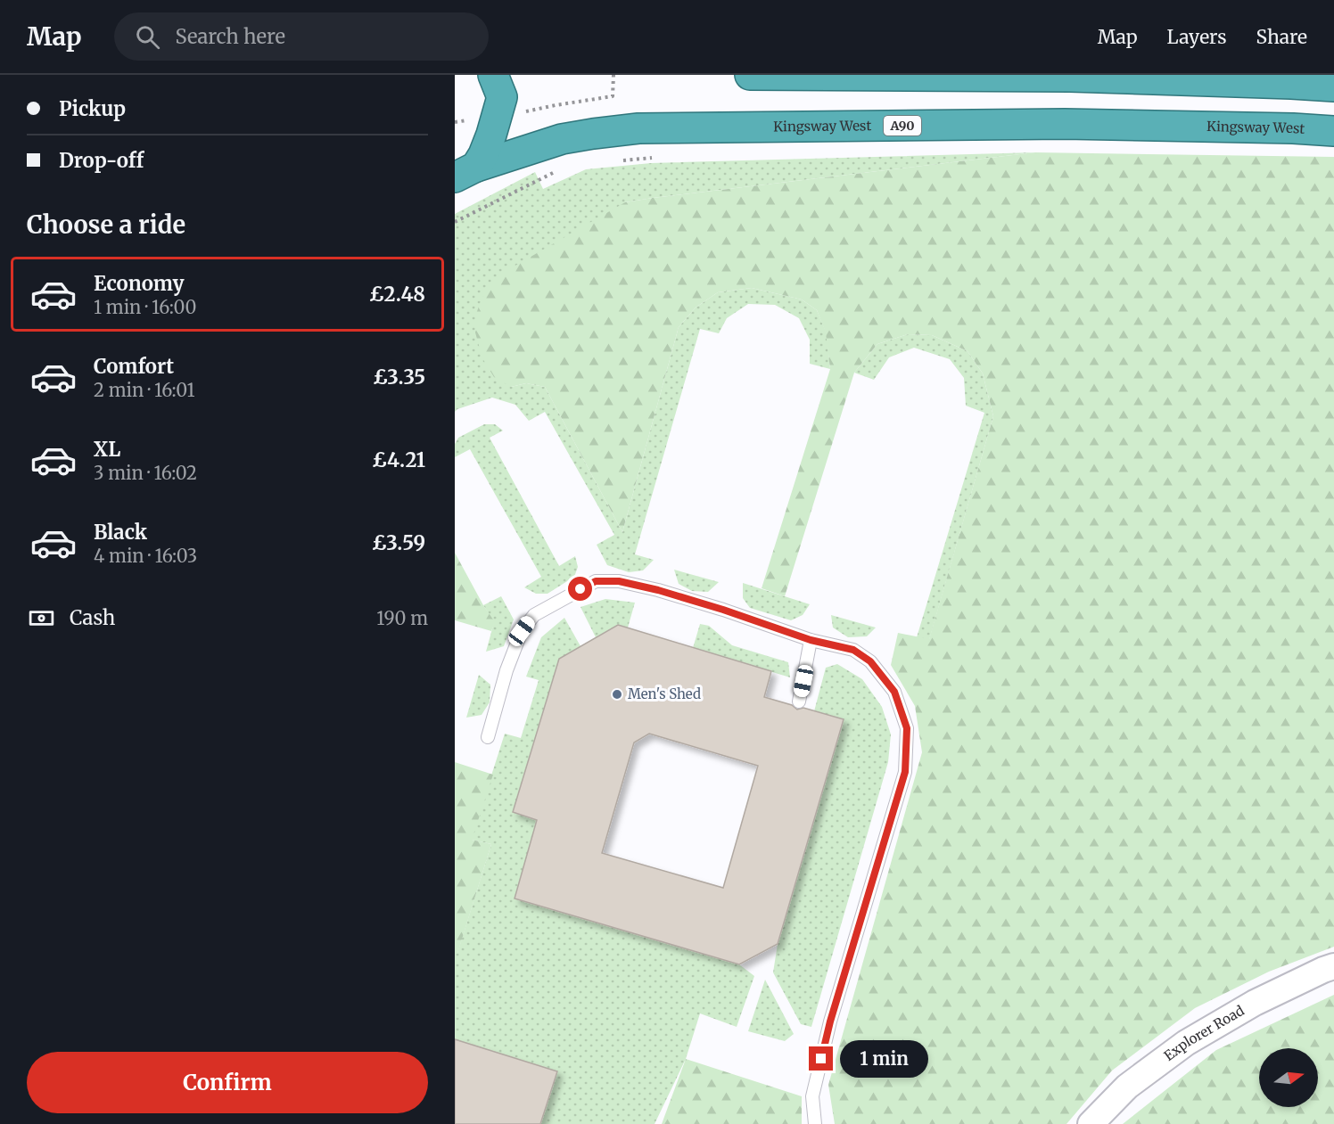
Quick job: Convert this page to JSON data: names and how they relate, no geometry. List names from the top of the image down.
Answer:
{
  "streets": {
    "highway": ["Kingsway West", "A90"],
    "street": ["Explorer Road"]
  },
  "crossings": [
    ["Kingsway West", "A90"]
  ],
  "places": ["Men's Shed"],
  "north": "right",
  "page": {
    "header": "Map",
    "search": "Search here",
    "nav": ["Map", "Layers", "Share"],
    "banner": ["Pickup", "Drop-off"],
    "heading": "Choose a ride",
    "list": [
      {
        "name": "Economy",
        "note": "1 min · 16:00",
        "value": "£2.48"
      },
      {
        "name": "Comfort",
        "note": "2 min · 16:01",
        "value": "£3.35"
      },
      {
        "name": "XL",
        "note": "3 min · 16:02",
        "value": "£4.21"
      },
      {
        "name": "Black",
        "note": "4 min · 16:03",
        "value": "£3.59"
      }
    ],
    "pay": ["Cash", "190 m"],
    "bubble": "1 min",
    "buttons": "Confirm"
  }
}
